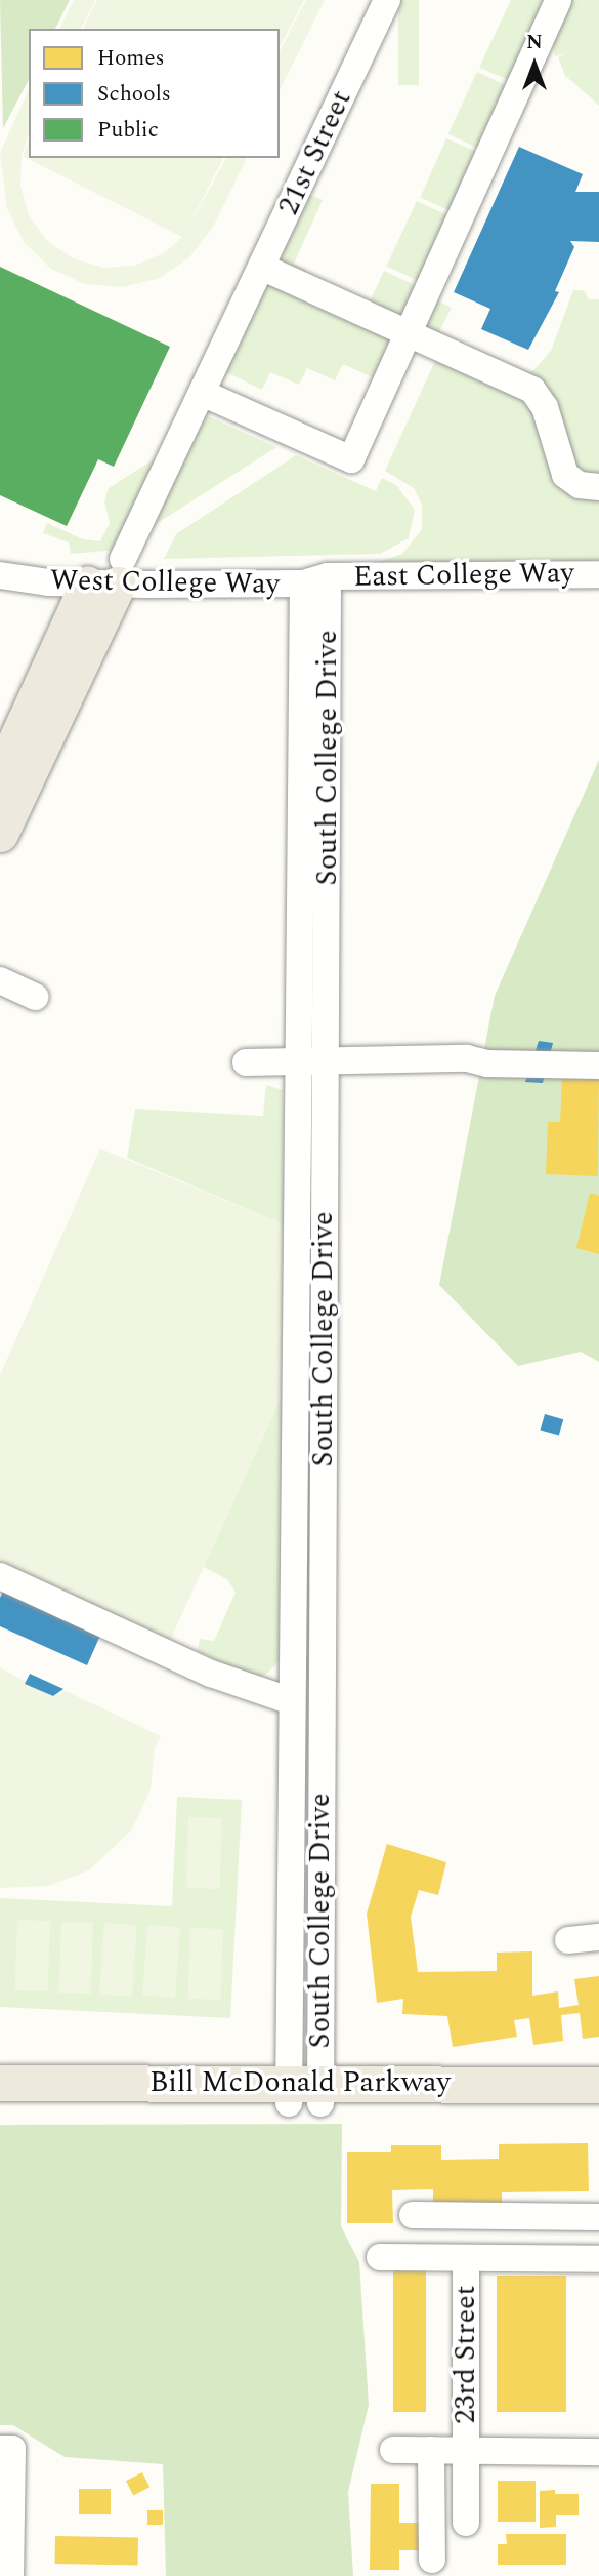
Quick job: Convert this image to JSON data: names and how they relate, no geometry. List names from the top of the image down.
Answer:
{
  "streets": {
    "main road": ["Bill McDonald Parkway"],
    "street": [
      "21st Street",
      "East College Way",
      "West College Way",
      "South College Drive",
      "23rd Street"
    ]
  },
  "crossings": [
    ["21st Street", "West College Way"],
    ["East College Way", "West College Way"],
    ["East College Way", "South College Drive"],
    ["West College Way", "South College Drive"],
    ["South College Drive", "Bill McDonald Parkway"]
  ],
  "legend": ["Homes", "Schools", "Public"],
  "north": "top"
}
